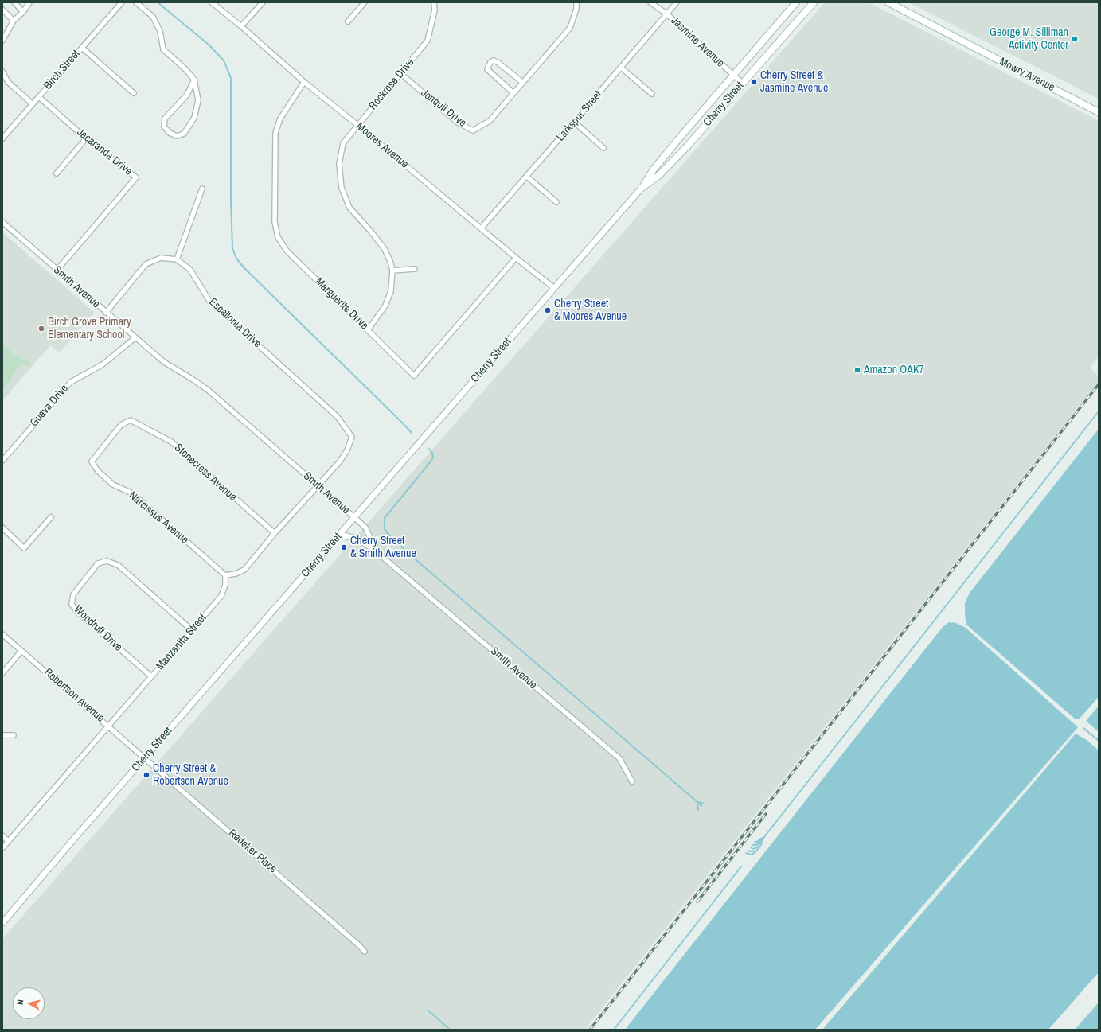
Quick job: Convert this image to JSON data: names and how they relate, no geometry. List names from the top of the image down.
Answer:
{
  "streets": {
    "main road": ["Mowry Avenue", "Cherry Street"],
    "street": [
      "Jasmine Avenue",
      "Birch Street",
      "Rockrose Drive",
      "Jonquil Drive",
      "Larkspur Street",
      "Moores Avenue",
      "Jacaranda Drive",
      "Smith Avenue",
      "Marguerite Drive",
      "Escallonia Drive",
      "Guava Drive",
      "Stonecress Avenue",
      "Narcissus Avenue",
      "Woodruff Drive",
      "Manzanita Street",
      "Robertson Avenue",
      "Redeker Place"
    ]
  },
  "crossings": [
    ["Jasmine Avenue", "Cherry Street"],
    ["Jasmine Avenue", "Larkspur Street"],
    ["Birch Street", "Jacaranda Drive"],
    ["Rockrose Drive", "Jonquil Drive"],
    ["Rockrose Drive", "Moores Avenue"],
    ["Rockrose Drive", "Marguerite Drive"],
    ["Cherry Street", "Moores Avenue"],
    ["Cherry Street", "Smith Avenue"],
    ["Cherry Street", "Robertson Avenue"],
    ["Cherry Street", "Redeker Place"],
    ["Larkspur Street", "Moores Avenue"],
    ["Moores Avenue", "Marguerite Drive"],
    ["Jacaranda Drive", "Smith Avenue"],
    ["Smith Avenue", "Escallonia Drive"],
    ["Smith Avenue", "Guava Drive"],
    ["Stonecress Avenue", "Narcissus Avenue"],
    ["Narcissus Avenue", "Manzanita Street"],
    ["Woodruff Drive", "Manzanita Street"],
    ["Manzanita Street", "Robertson Avenue"],
    ["Robertson Avenue", "Redeker Place"]
  ],
  "places": [
    "George M. Silliman Activity Center",
    "Cherry Street & Jasmine Avenue",
    "Cherry Street & Moores Avenue",
    "Birch Grove Primary Elementary School",
    "Amazon OAK7",
    "Cherry Street & Smith Avenue",
    "Cherry Street & Robertson Avenue"
  ],
  "north": "left"
}
